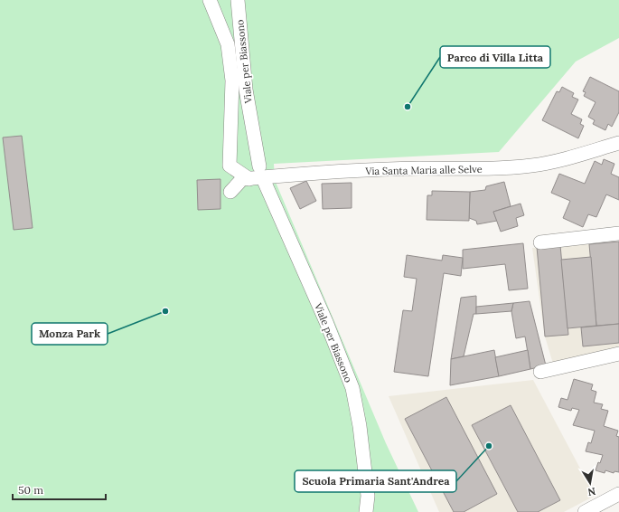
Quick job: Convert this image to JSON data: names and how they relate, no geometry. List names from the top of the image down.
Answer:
{
  "streets": {
    "street": ["Viale per Biassono", "Via Santa Maria alle Selve"]
  },
  "places": ["Parco di Villa Litta", "Monza Park", "Scuola Primaria Sant'Andrea"],
  "scale_bar": "50 m",
  "north": "bottom"
}
